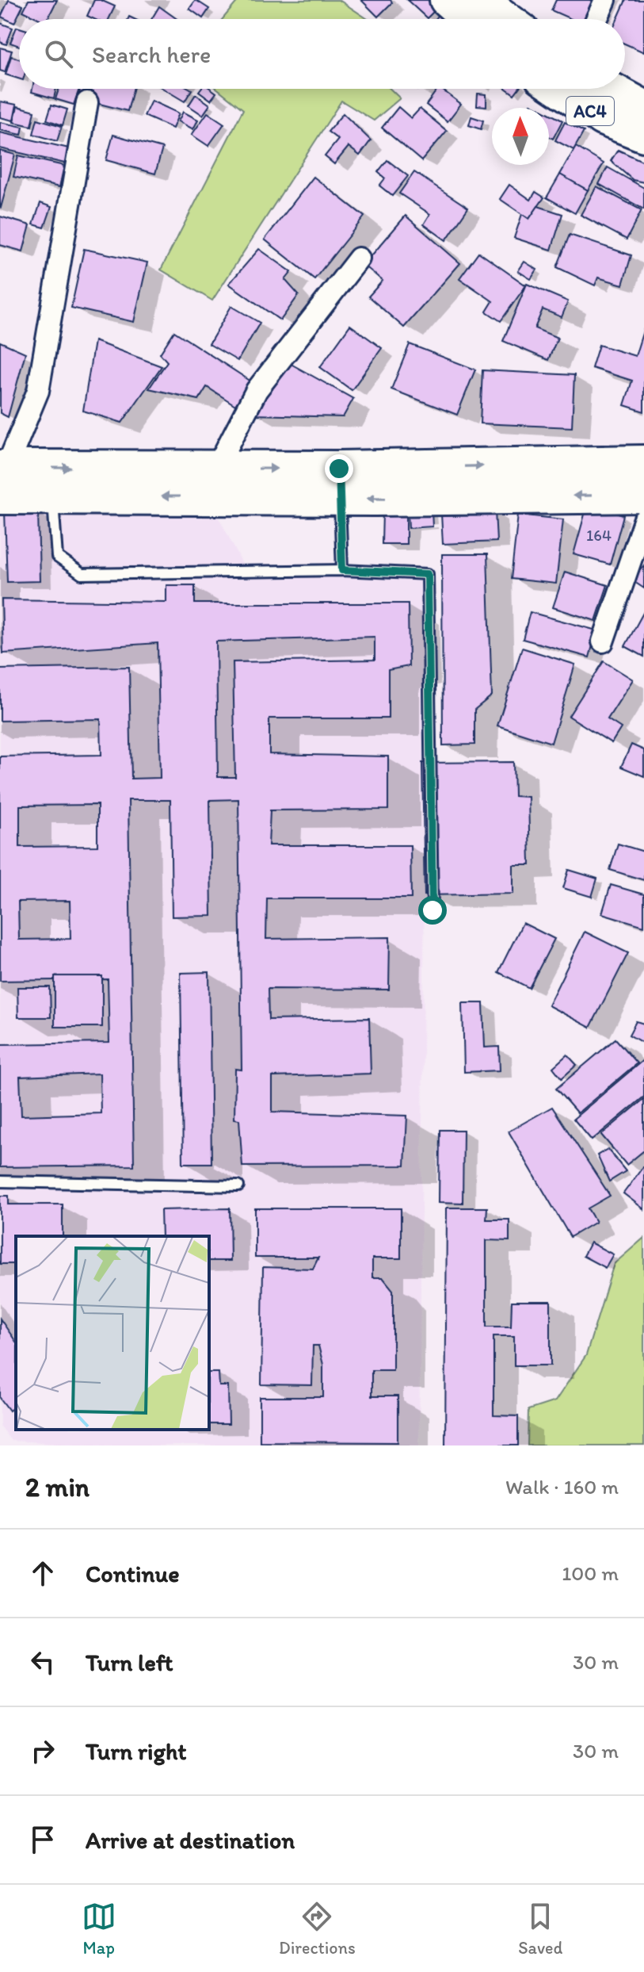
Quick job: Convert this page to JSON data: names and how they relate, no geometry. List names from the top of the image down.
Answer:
{
  "streets": {
    "main road": ["AC4"]
  },
  "house_numbers": ["164"],
  "north": "top",
  "page": {
    "search": "Search here",
    "heading": ["2 min", "Walk · 160 m"],
    "list": [
      ["Continue", "100 m"],
      ["Turn left", "30 m"],
      ["Turn right", "30 m"],
      "Arrive at destination"
    ],
    "nav": ["Map", "Directions", "Saved"]
  }
}
